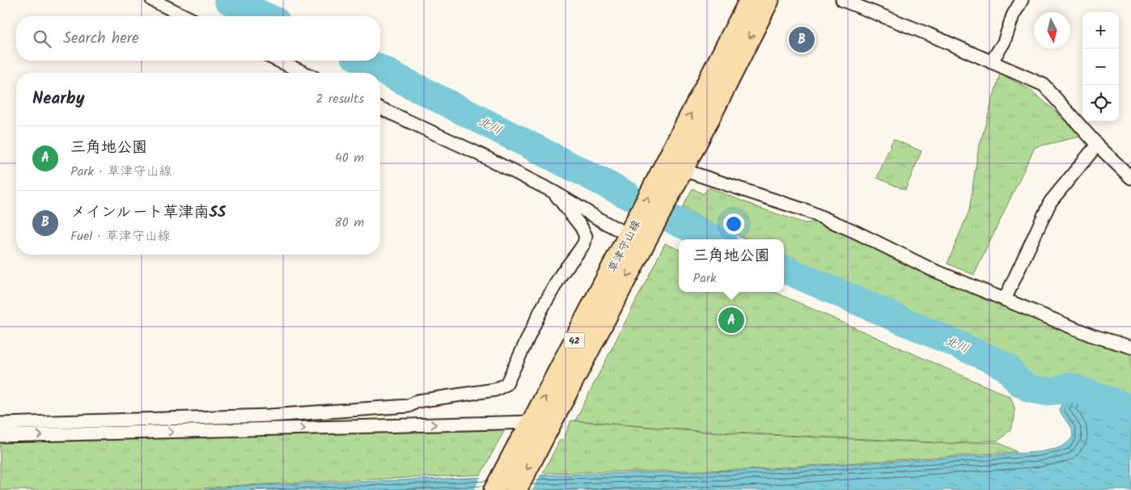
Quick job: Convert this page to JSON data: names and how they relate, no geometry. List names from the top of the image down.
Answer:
{
  "streets": {
    "main road": ["草津守山線", "42"]
  },
  "water": ["北川"],
  "north": "bottom",
  "page": {
    "map_buttons": ["+", "−"],
    "search": "Search here",
    "pins": ["B", "A"],
    "heading": ["Nearby", "2 results"],
    "list": [
      {
        "mark": "A",
        "name": "三角地公園",
        "note": "Park · 草津守山線",
        "value": "40 m"
      },
      {
        "mark": "B",
        "name": "メインルート草津南SS",
        "note": "Fuel · 草津守山線",
        "value": "80 m"
      }
    ],
    "popup": ["三角地公園", "Park"]
  }
}
